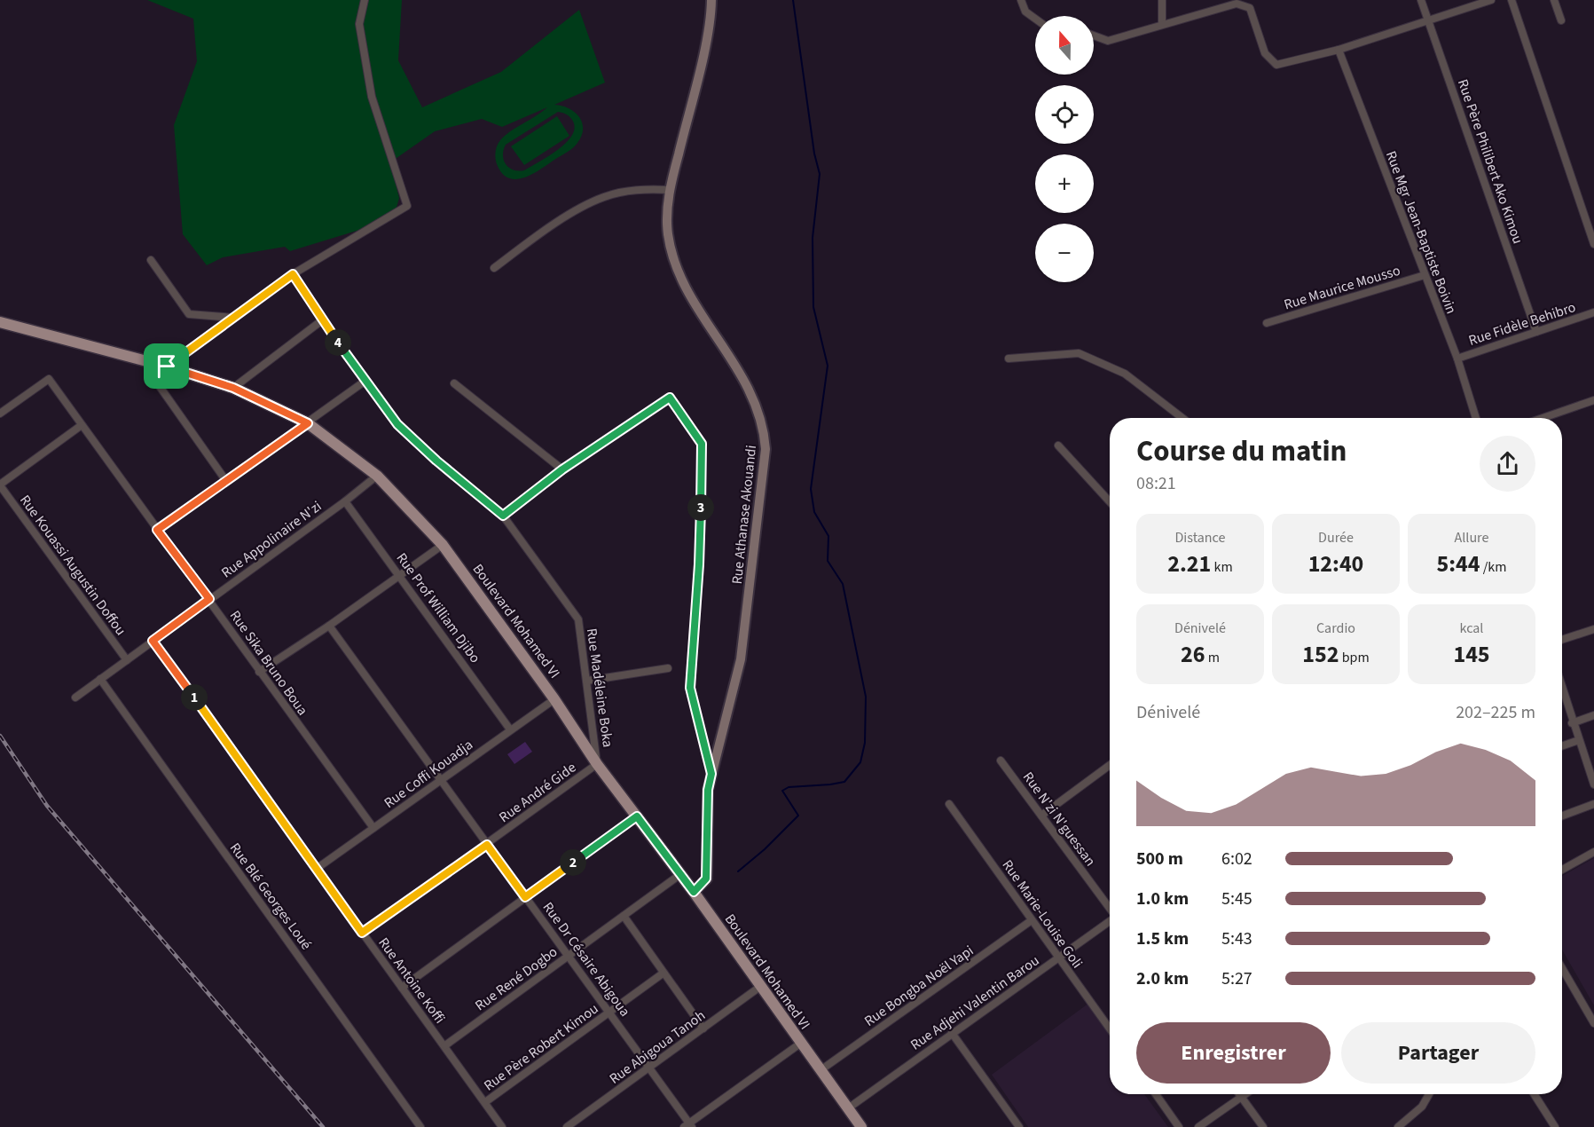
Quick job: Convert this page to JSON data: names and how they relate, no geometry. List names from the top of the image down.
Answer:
{
  "streets": {
    "main road": ["Boulevard Mohamed VI"],
    "street": [
      "Rue Père Philibert Ako Kimou",
      "Rue Mgr Jean-Baptiste Boivin",
      "Rue Maurice Mousso",
      "Rue Fidèle Behibro",
      "Rue Athanase Akouandi",
      "Rue Appolinaire N'zi",
      "Rue Kouassi Augustin Doffou",
      "Rue Prof William Djibo",
      "Rue Sika Bruno Boua",
      "Rue Madéleine Boka",
      "Rue Coffi Kouadja",
      "Rue André Gide",
      "Rue N'zi N'guessan",
      "Rue Blé Georges Loué",
      "Rue Marie-Louise Goli",
      "Rue Dr Césaire Abigoua",
      "Rue René Dogbo",
      "Rue Antoine Koffi",
      "Rue Bongba Noël Yapi",
      "Rue Adjehi Valentin Barou",
      "Rue Père Robert Kimou",
      "Rue Abigoua Tanoh"
    ]
  },
  "crossings": [
    ["Rue Père Philibert Ako Kimou", "Rue Fidèle Behibro"],
    ["Rue Mgr Jean-Baptiste Boivin", "Rue Maurice Mousso"],
    ["Rue Mgr Jean-Baptiste Boivin", "Rue Fidèle Behibro"],
    ["Rue Athanase Akouandi", "Boulevard Mohamed VI"],
    ["Rue Appolinaire N'zi", "Rue Kouassi Augustin Doffou"],
    ["Rue Appolinaire N'zi", "Rue Prof William Djibo"],
    ["Rue Appolinaire N'zi", "Boulevard Mohamed VI"],
    ["Rue Appolinaire N'zi", "Rue Sika Bruno Boua"],
    ["Rue Appolinaire N'zi", "Rue Blé Georges Loué"],
    ["Rue Appolinaire N'zi", "Rue Antoine Koffi"],
    ["Rue Prof William Djibo", "Rue Coffi Kouadja"],
    ["Boulevard Mohamed VI", "Rue Madéleine Boka"],
    ["Boulevard Mohamed VI", "Rue Coffi Kouadja"],
    ["Boulevard Mohamed VI", "Rue André Gide"],
    ["Boulevard Mohamed VI", "Rue René Dogbo"],
    ["Boulevard Mohamed VI", "Rue Bongba Noël Yapi"],
    ["Boulevard Mohamed VI", "Rue Adjehi Valentin Barou"],
    ["Boulevard Mohamed VI", "Rue Abigoua Tanoh"],
    ["Rue Sika Bruno Boua", "Rue Coffi Kouadja"],
    ["Rue Madéleine Boka", "Rue André Gide"],
    ["Rue Coffi Kouadja", "Rue Dr Césaire Abigoua"],
    ["Rue Coffi Kouadja", "Rue Antoine Koffi"],
    ["Rue André Gide", "Rue Dr Césaire Abigoua"],
    ["Rue André Gide", "Rue Antoine Koffi"],
    ["Rue Marie-Louise Goli", "Rue Bongba Noël Yapi"],
    ["Rue Marie-Louise Goli", "Rue Adjehi Valentin Barou"],
    ["Rue Dr Césaire Abigoua", "Rue René Dogbo"],
    ["Rue Dr Césaire Abigoua", "Rue Père Robert Kimou"],
    ["Rue Dr Césaire Abigoua", "Rue Abigoua Tanoh"],
    ["Rue René Dogbo", "Rue Antoine Koffi"],
    ["Rue Antoine Koffi", "Rue Père Robert Kimou"]
  ],
  "north": "top",
  "page": {
    "map_buttons": ["+", "−"],
    "pins": [
      "4",
      "3",
      "1",
      "2"
    ],
    "heading": ["Course du matin", "08:21"],
    "stats": [
      ["Distance", "2.21 km"],
      ["Durée", "12:40"],
      ["Allure", "5:44 /km"],
      ["Dénivelé", "26 m"],
      ["Cardio", "152 bpm"],
      ["kcal", "145"]
    ],
    "chart": ["Dénivelé", "202–225 m"],
    "list": [
      {
        "name": "500 m",
        "note": "6:02"
      },
      {
        "name": "1.0 km",
        "note": "5:45"
      },
      {
        "name": "1.5 km",
        "note": "5:43"
      },
      {
        "name": "2.0 km",
        "note": "5:27"
      }
    ],
    "buttons": ["Enregistrer", "Partager"]
  }
}
